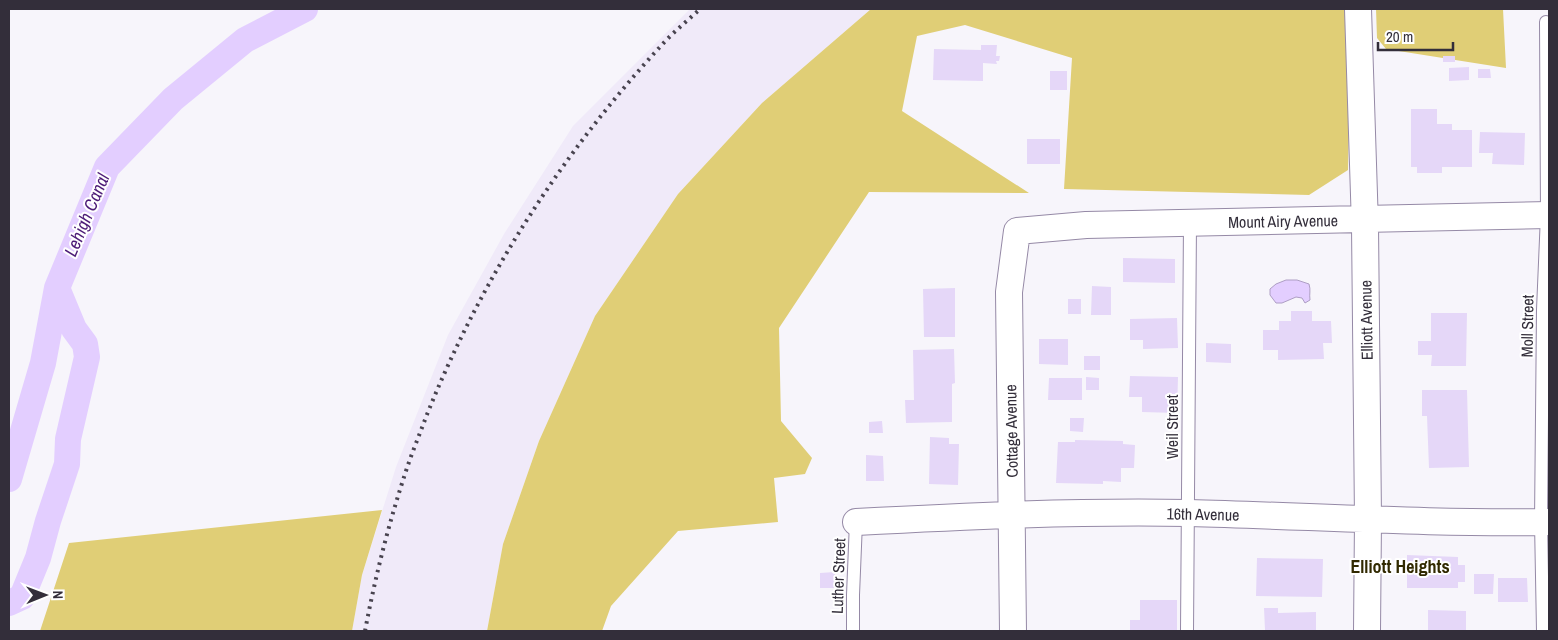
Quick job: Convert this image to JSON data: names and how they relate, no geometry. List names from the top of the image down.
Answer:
{
  "streets": {
    "street": [
      "Mount Airy Avenue",
      "Elliott Avenue",
      "Cottage Avenue",
      "16th Avenue"
    ],
    "lane": ["Moll Street", "Weil Street", "Luther Street"]
  },
  "crossings": [
    ["Mount Airy Avenue", "Elliott Avenue"],
    ["Mount Airy Avenue", "Moll Street"],
    ["Mount Airy Avenue", "Weil Street"],
    ["Mount Airy Avenue", "Cottage Avenue"],
    ["Elliott Avenue", "16th Avenue"],
    ["Moll Street", "16th Avenue"],
    ["Weil Street", "16th Avenue"],
    ["Cottage Avenue", "16th Avenue"],
    ["16th Avenue", "Luther Street"]
  ],
  "districts": ["Elliott Heights"],
  "water": ["Lehigh Canal"],
  "scale_bar": "20 m",
  "north": "right"
}
